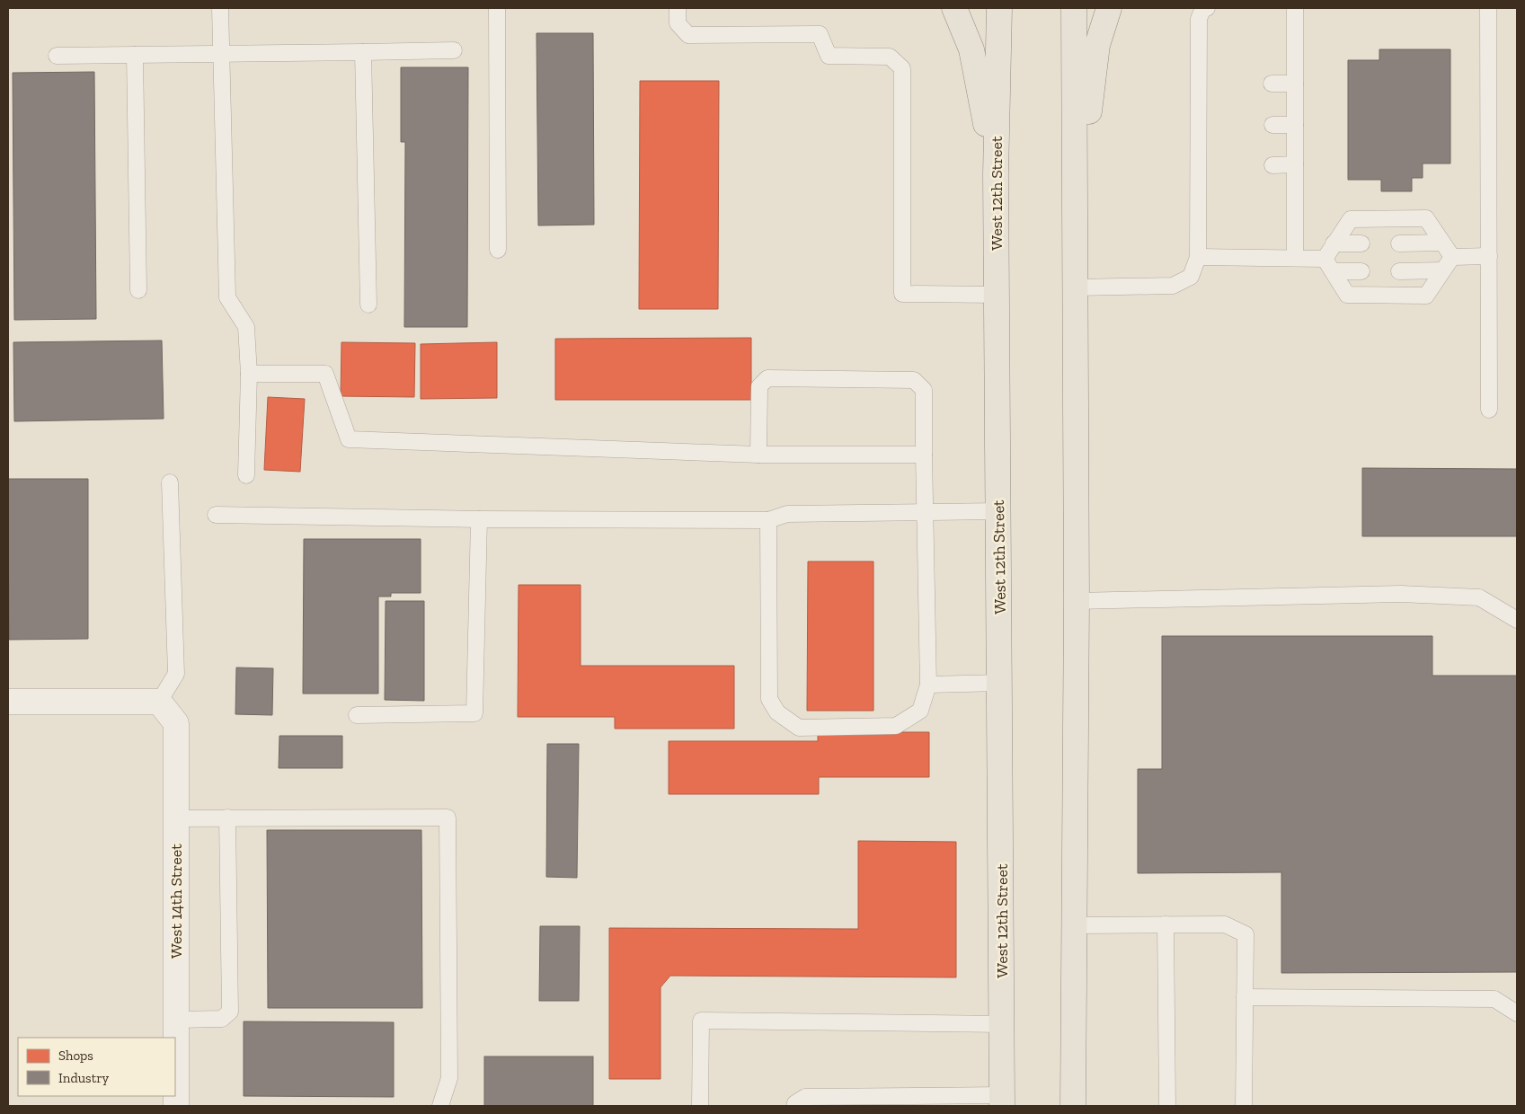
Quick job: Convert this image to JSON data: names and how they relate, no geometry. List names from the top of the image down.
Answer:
{
  "streets": {
    "main road": ["West 12th Street"],
    "street": ["West 14th Street"]
  },
  "legend": ["Shops", "Industry"]
}
